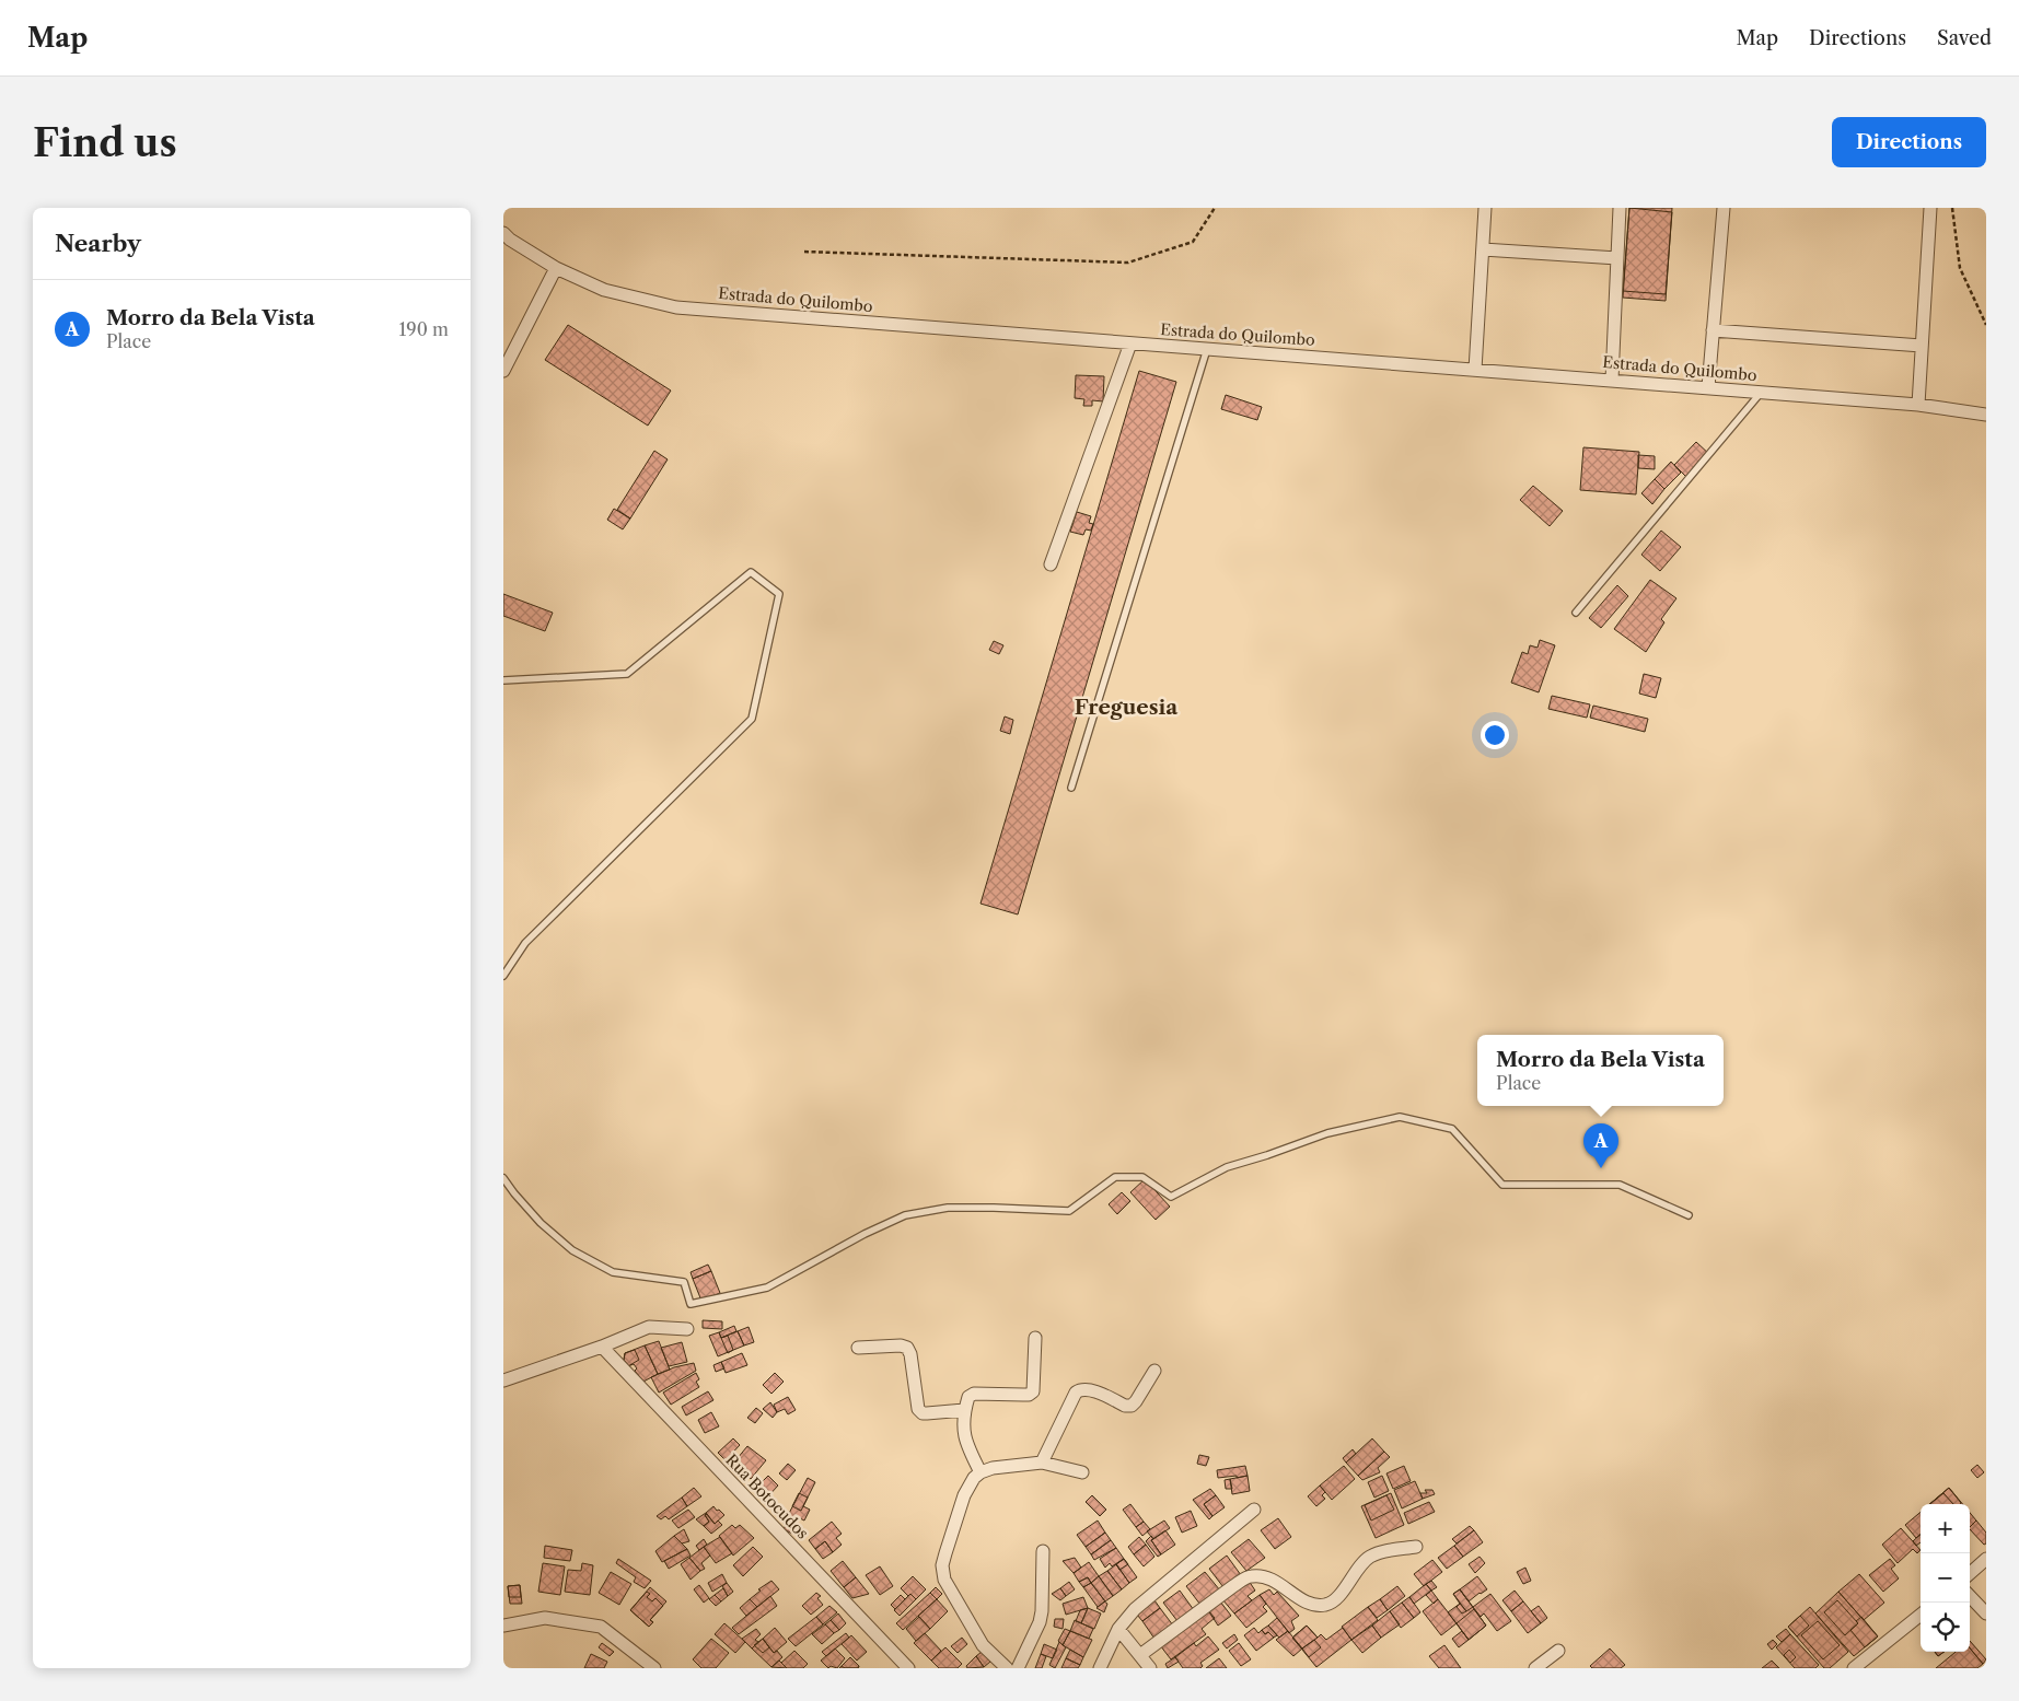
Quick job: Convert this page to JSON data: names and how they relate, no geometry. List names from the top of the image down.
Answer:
{
  "streets": {
    "street": ["Estrada do Quilombo", "Rua Botocudos"]
  },
  "districts": ["Freguesia"],
  "page": {
    "header": "Map",
    "nav": ["Map", "Directions", "Saved"],
    "buttons": "Directions",
    "title": "Find us",
    "heading": "Nearby",
    "list": [
      {
        "mark": "A",
        "name": "Morro da Bela Vista",
        "note": "Place",
        "value": "190 m"
      }
    ],
    "popup": ["Morro da Bela Vista", "Place"],
    "pins": "A",
    "map_buttons": ["+", "−"]
  }
}
